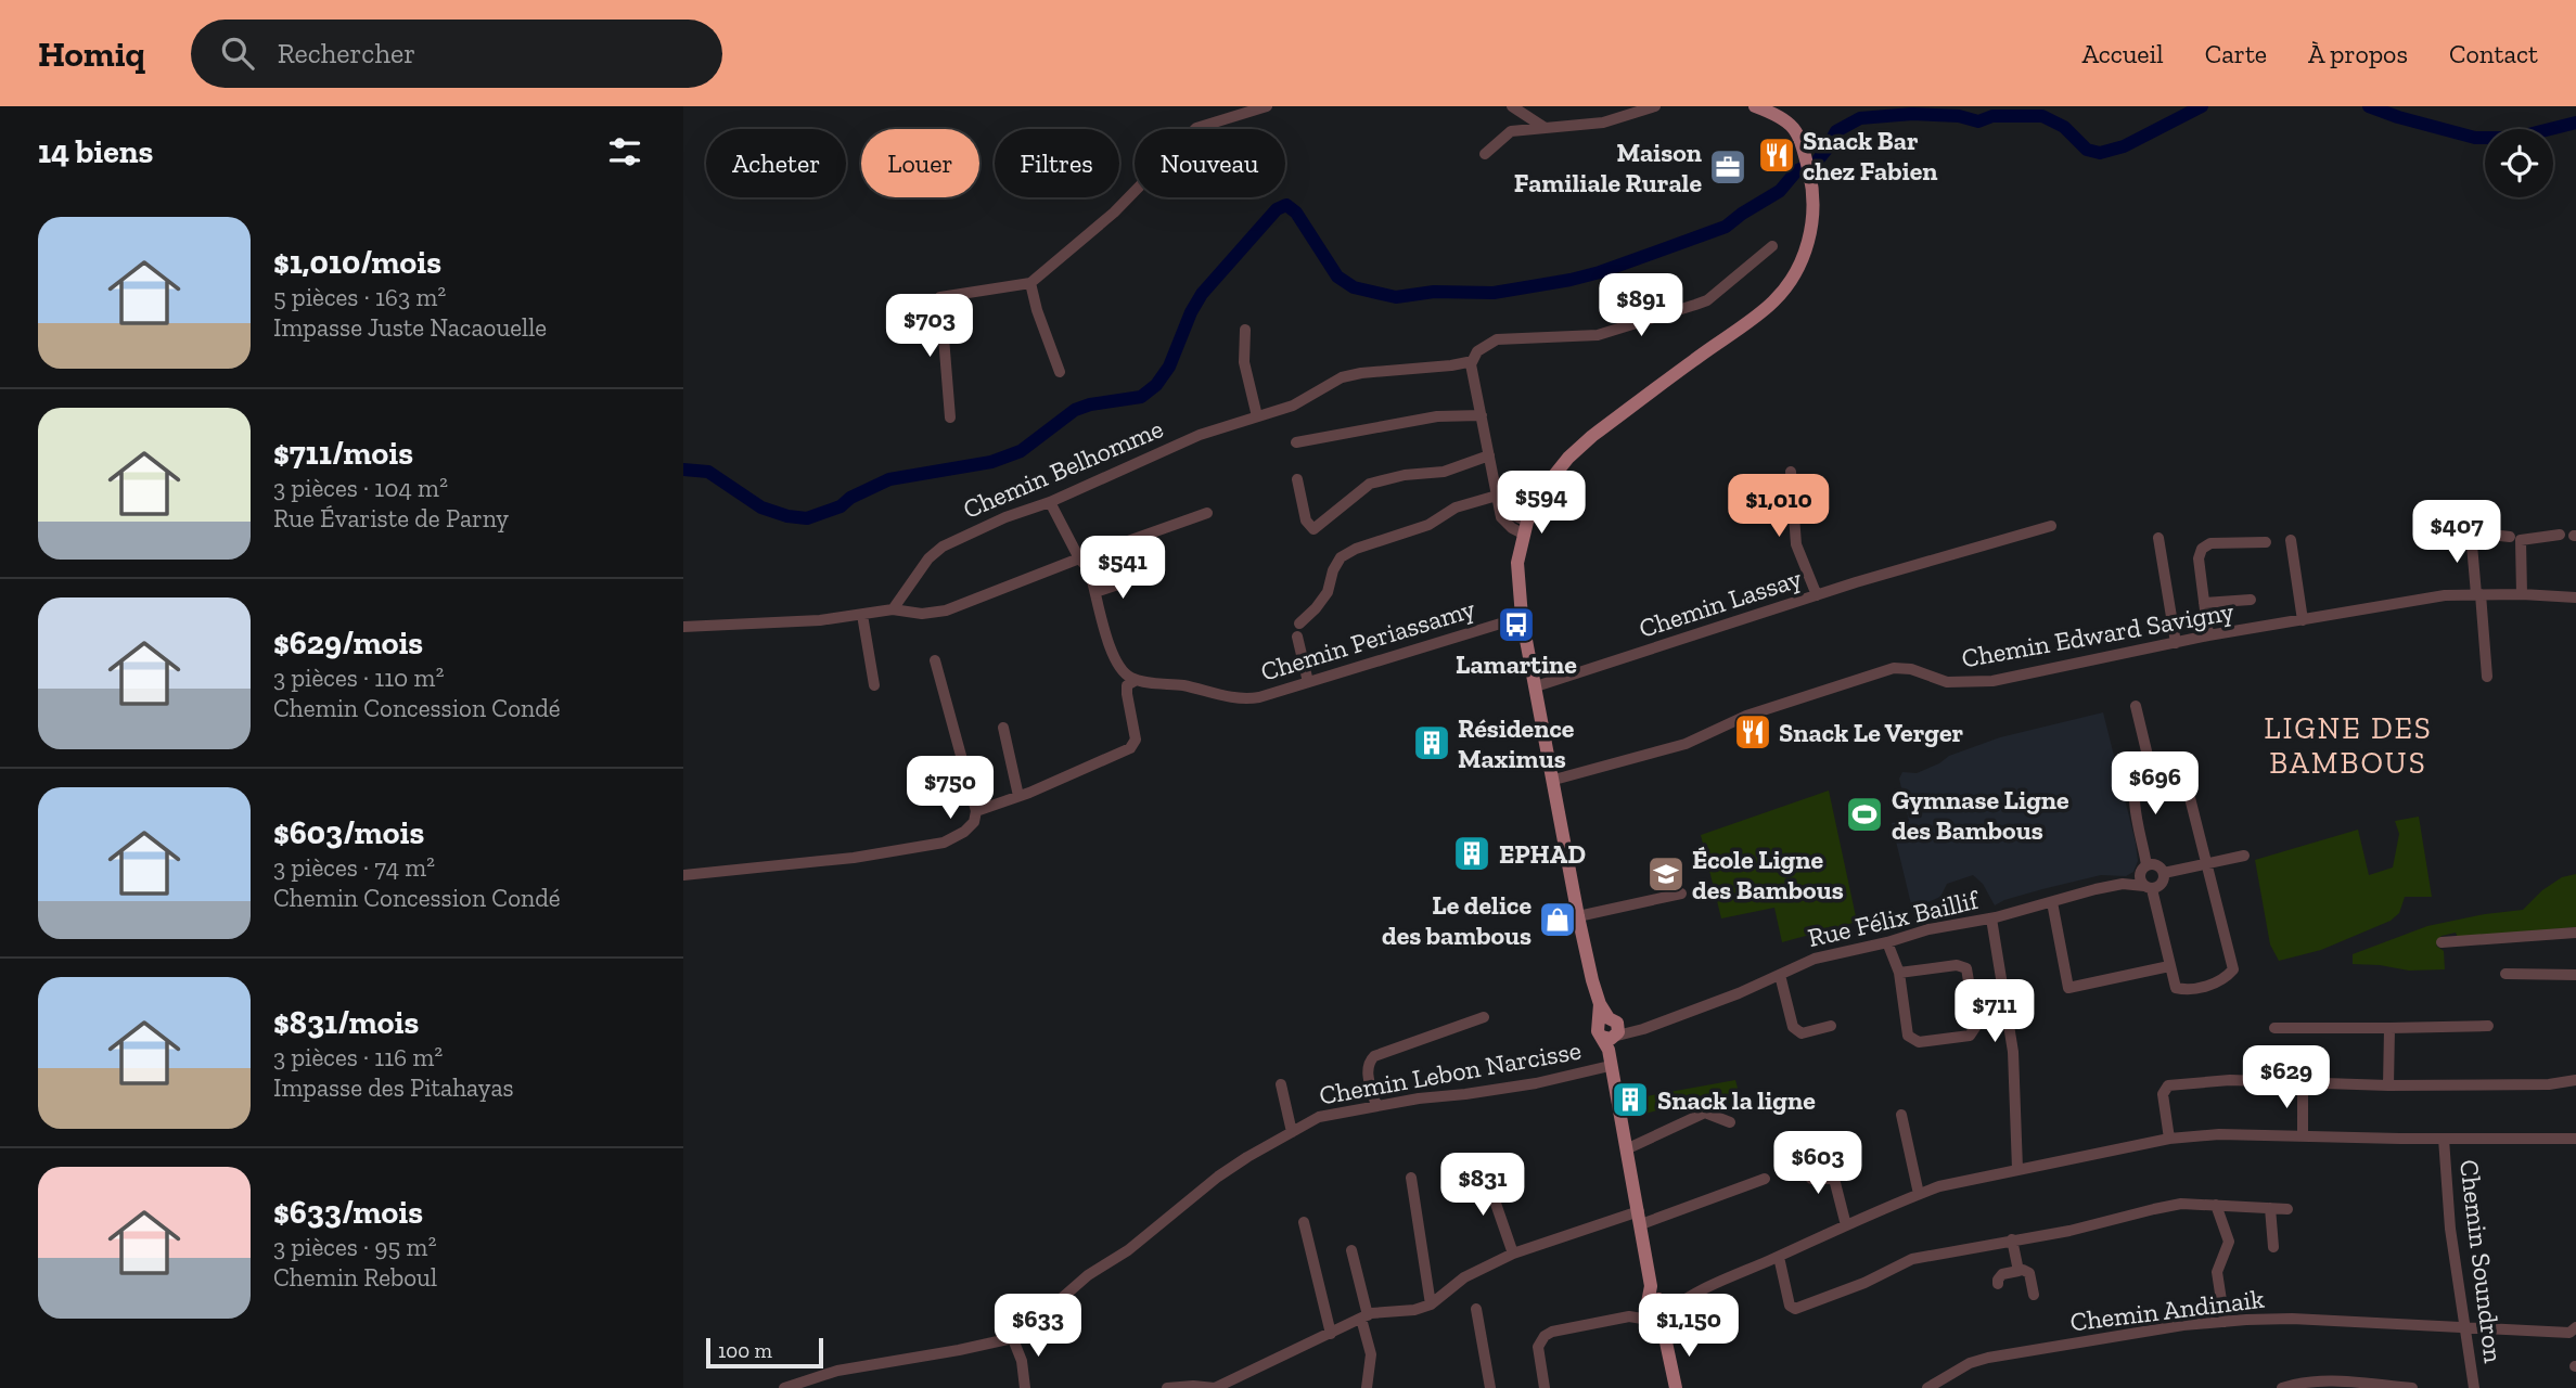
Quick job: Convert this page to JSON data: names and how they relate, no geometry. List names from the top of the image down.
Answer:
{
  "streets": {
    "street": [
      "Chemin Belhomme",
      "Chemin Lassay",
      "Chemin Edward Savigny",
      "Chemin Periassamy",
      "Rue Félix Baillif",
      "Chemin Lebon Narcisse",
      "Chemin Soundron",
      "Chemin Andinaik"
    ]
  },
  "crossings": [
    ["Chemin Soundron", "Chemin Andinaik"]
  ],
  "districts": ["LIGNE DES BAMBOUS"],
  "places": {
    "restaurant": ["Snack Bar chez Fabien", "Snack Le Verger"],
    "office": ["Maison Familiale Rurale"],
    "bus stop": ["Lamartine"],
    "building": ["Résidence Maximus", "EPHAD", "Snack la ligne"],
    "sports": ["Gymnase Ligne des Bambous"],
    "school or university": ["École Ligne des Bambous"],
    "shop": ["Le delice des bambous"]
  },
  "scale_bar": "100 m",
  "page": {
    "header": "Homiq",
    "search": "Rechercher",
    "nav": [
      "Accueil",
      "Carte",
      "À propos",
      "Contact"
    ],
    "heading": "14 biens",
    "chip": [
      "Acheter",
      "Louer",
      "Filtres",
      "Nouveau"
    ],
    "list": [
      {
        "name": "$1,010/mois",
        "note": "5 pièces · 163 m² · Impasse Juste Nacaouelle"
      },
      {
        "name": "$711/mois",
        "note": "3 pièces · 104 m² · Rue Évariste de Parny"
      },
      {
        "name": "$629/mois",
        "note": "3 pièces · 110 m² · Chemin Concession Condé"
      },
      {
        "name": "$603/mois",
        "note": "3 pièces · 74 m² · Chemin Concession Condé"
      },
      {
        "name": "$831/mois",
        "note": "3 pièces · 116 m² · Impasse des Pitahayas"
      },
      {
        "name": "$633/mois",
        "note": "3 pièces · 95 m² · Chemin Reboul"
      }
    ],
    "price": [
      "$891",
      "$703",
      "$594",
      "$1,010",
      "$407",
      "$541",
      "$696",
      "$750",
      "$711",
      "$629",
      "$603",
      "$831",
      "$633",
      "$1,150"
    ],
    "scale": "100 m"
  }
}
